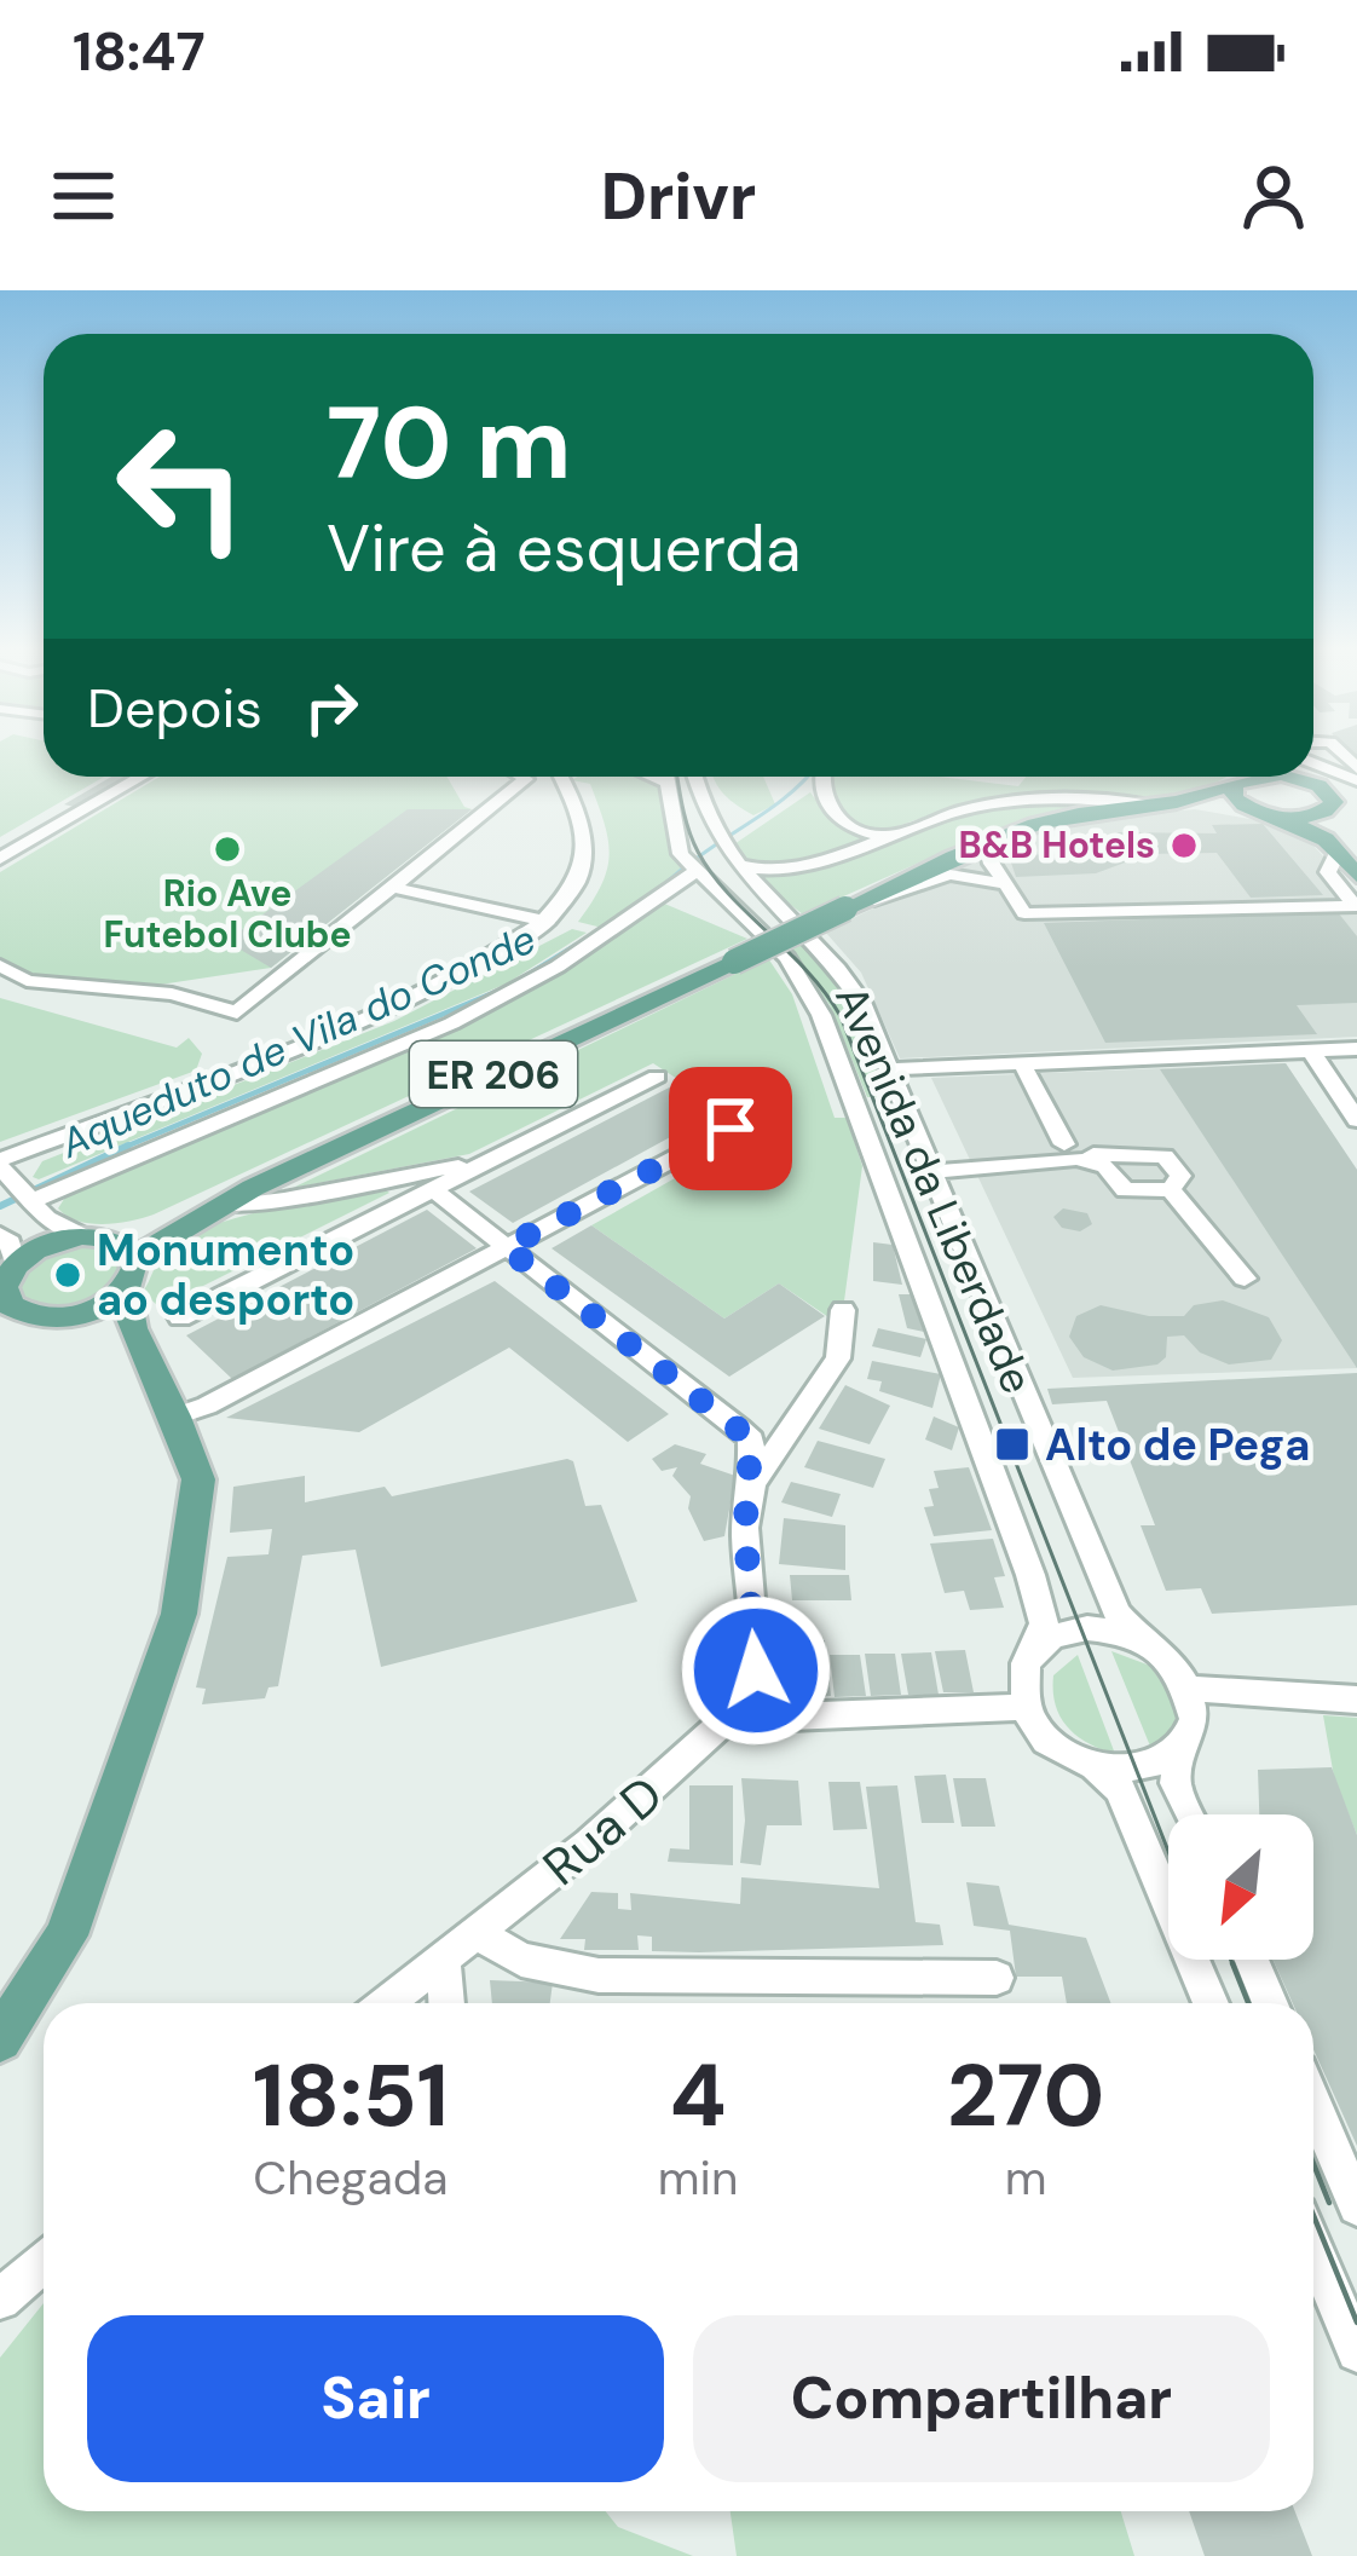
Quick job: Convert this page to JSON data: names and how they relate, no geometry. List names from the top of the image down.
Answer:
{
  "streets": {
    "main road": ["ER 206"],
    "street": ["Avenida da Liberdade", "Rua D"]
  },
  "water": ["Aqueduto de Vila do Conde"],
  "places": {
    "other": ["B&B Hotels", "Rio Ave Futebol Clube", "Monumento ao desporto"],
    "transit": ["Alto de Pega"]
  },
  "north": "bottom left",
  "page": {
    "status": "18:47",
    "header": "Drivr",
    "turn": ["70 m", "Vire à esquerda"],
    "then": "Depois",
    "eta": [
      "18:51",
      "Chegada",
      "4",
      "min",
      "270",
      "m"
    ],
    "buttons": ["Sair", "Compartilhar"]
  }
}
